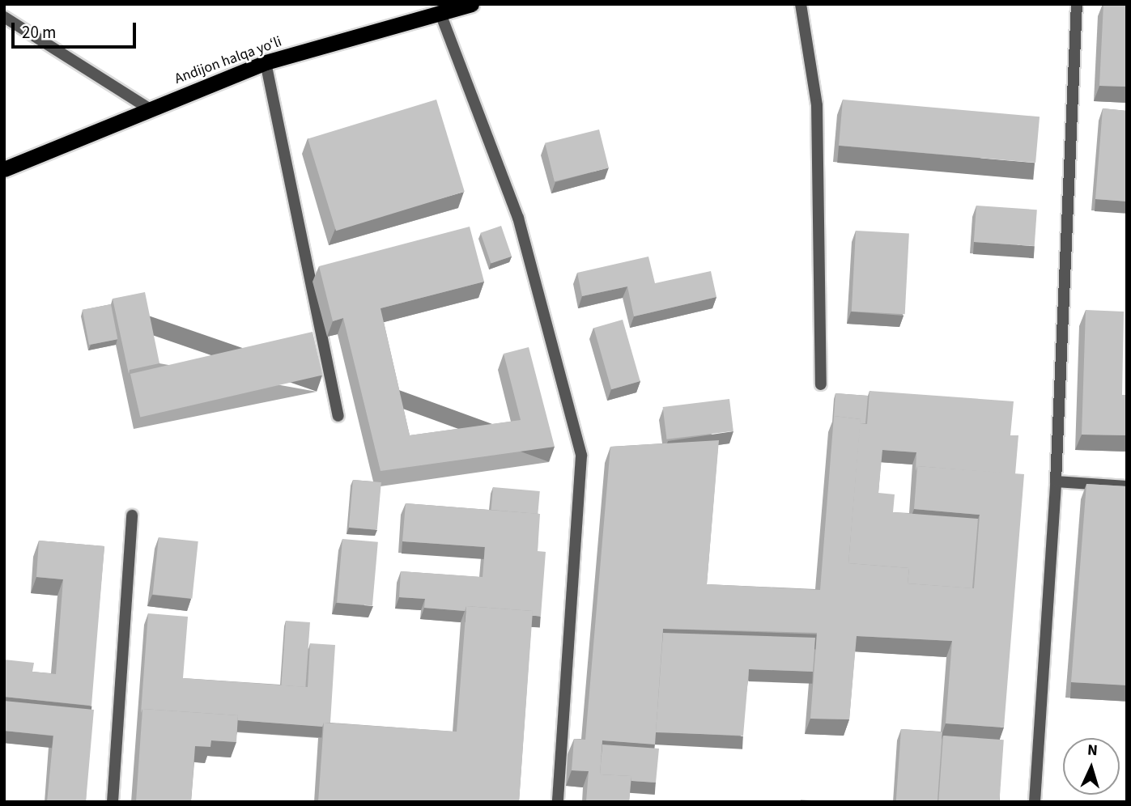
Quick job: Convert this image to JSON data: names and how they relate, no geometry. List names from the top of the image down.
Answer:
{
  "streets": {
    "highway": ["Andijon halqa yo‘li"]
  },
  "scale_bar": "20 m",
  "north": "top"
}
